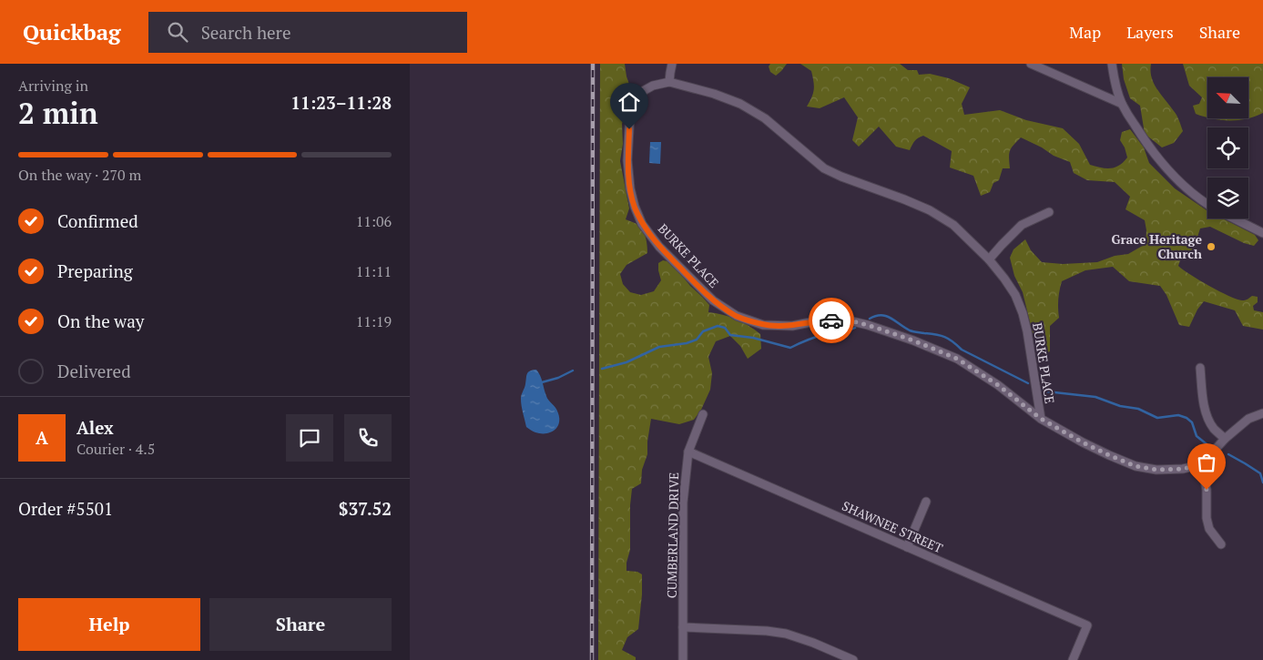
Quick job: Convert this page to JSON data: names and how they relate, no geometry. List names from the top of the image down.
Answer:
{
  "streets": {
    "street": ["BURKE PLACE", "SHAWNEE STREET", "CUMBERLAND DRIVE"]
  },
  "crossings": [
    ["SHAWNEE STREET", "CUMBERLAND DRIVE"]
  ],
  "places": ["Grace Heritage Church"],
  "north": "top left",
  "page": {
    "header": "Quickbag",
    "search": "Search here",
    "nav": ["Map", "Layers", "Share"],
    "heading": ["2 min", "Arriving in", "11:23–11:28"],
    "panel": [
      "Alex",
      "Courier · 4.5",
      "Order #5501",
      "$37.52"
    ],
    "bar": "On the way · 270 m",
    "list": [
      ["Confirmed", "11:06"],
      ["Preparing", "11:11"],
      ["On the way", "11:19"],
      "Delivered"
    ],
    "round": "A",
    "buttons": ["Help", "Share"]
  }
}
